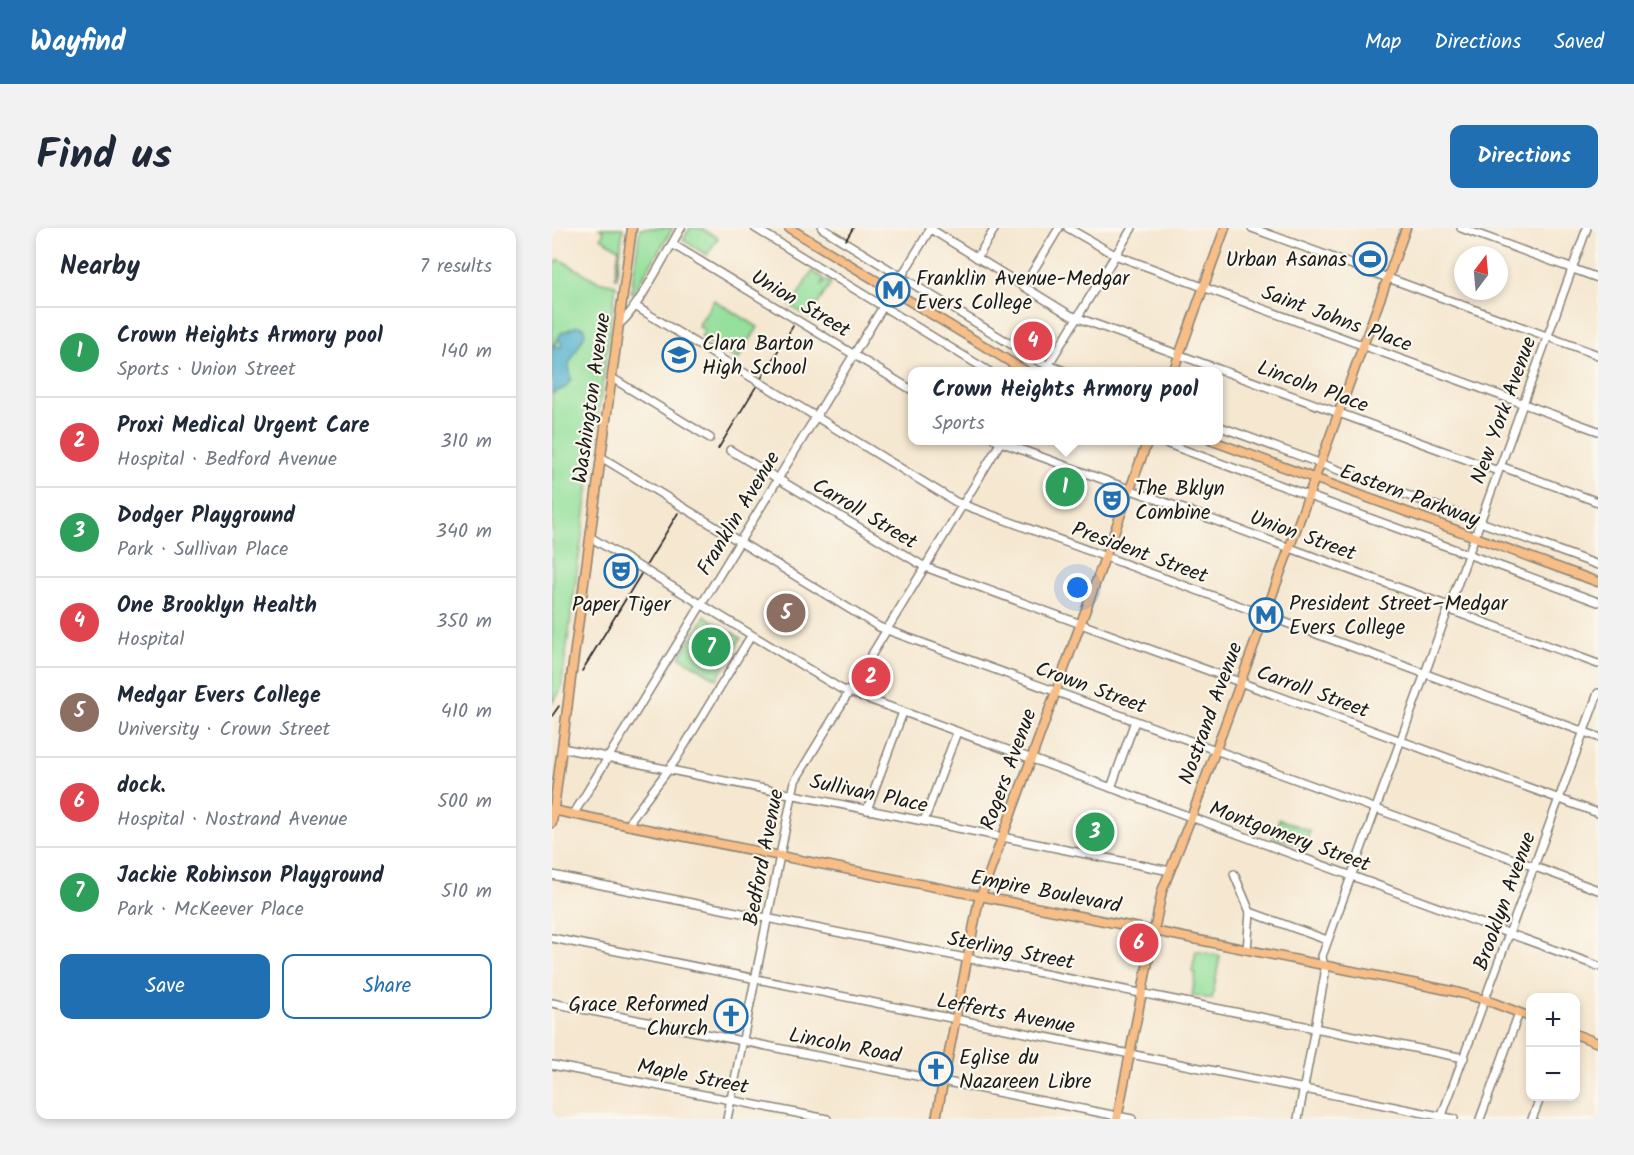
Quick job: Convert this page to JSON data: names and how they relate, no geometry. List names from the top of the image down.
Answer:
{
  "streets": {
    "main road": [
      "Washington Avenue",
      "Eastern Parkway",
      "Nostrand Avenue",
      "Rogers Avenue",
      "Empire Boulevard"
    ],
    "street": [
      "Union Street",
      "Saint Johns Place",
      "Lincoln Place",
      "New York Avenue",
      "Franklin Avenue",
      "Carroll Street",
      "President Street",
      "Crown Street",
      "Sullivan Place",
      "Montgomery Street",
      "Bedford Avenue",
      "Brooklyn Avenue",
      "Sterling Street",
      "Lefferts Avenue",
      "Lincoln Road",
      "Maple Street"
    ]
  },
  "crossings": [
    ["Union Street", "New York Avenue"],
    ["Union Street", "Franklin Avenue"],
    ["Union Street", "Nostrand Avenue"],
    ["Union Street", "Rogers Avenue"],
    ["Saint Johns Place", "New York Avenue"],
    ["Saint Johns Place", "Nostrand Avenue"],
    ["Lincoln Place", "New York Avenue"],
    ["Lincoln Place", "Franklin Avenue"],
    ["Lincoln Place", "Nostrand Avenue"],
    ["Washington Avenue", "President Street"],
    ["Washington Avenue", "Crown Street"],
    ["Washington Avenue", "Sullivan Place"],
    ["Washington Avenue", "Montgomery Street"],
    ["Washington Avenue", "Empire Boulevard"],
    ["New York Avenue", "Eastern Parkway"],
    ["New York Avenue", "Carroll Street"],
    ["New York Avenue", "President Street"],
    ["New York Avenue", "Crown Street"],
    ["New York Avenue", "Montgomery Street"],
    ["New York Avenue", "Empire Boulevard"],
    ["New York Avenue", "Sterling Street"],
    ["New York Avenue", "Lefferts Avenue"],
    ["Eastern Parkway", "Nostrand Avenue"],
    ["Franklin Avenue", "Carroll Street"],
    ["Franklin Avenue", "President Street"],
    ["Franklin Avenue", "Crown Street"],
    ["Franklin Avenue", "Sullivan Place"],
    ["Franklin Avenue", "Montgomery Street"],
    ["Franklin Avenue", "Empire Boulevard"],
    ["Carroll Street", "Nostrand Avenue"],
    ["Carroll Street", "Rogers Avenue"],
    ["Carroll Street", "Bedford Avenue"],
    ["Carroll Street", "Brooklyn Avenue"],
    ["President Street", "Nostrand Avenue"],
    ["President Street", "Rogers Avenue"],
    ["President Street", "Bedford Avenue"],
    ["President Street", "Brooklyn Avenue"],
    ["Crown Street", "Nostrand Avenue"],
    ["Crown Street", "Rogers Avenue"],
    ["Crown Street", "Bedford Avenue"],
    ["Crown Street", "Brooklyn Avenue"],
    ["Nostrand Avenue", "Sullivan Place"],
    ["Nostrand Avenue", "Montgomery Street"],
    ["Nostrand Avenue", "Empire Boulevard"],
    ["Nostrand Avenue", "Sterling Street"],
    ["Nostrand Avenue", "Lefferts Avenue"],
    ["Nostrand Avenue", "Lincoln Road"],
    ["Rogers Avenue", "Sullivan Place"],
    ["Rogers Avenue", "Montgomery Street"],
    ["Rogers Avenue", "Empire Boulevard"],
    ["Rogers Avenue", "Sterling Street"],
    ["Rogers Avenue", "Lefferts Avenue"],
    ["Rogers Avenue", "Lincoln Road"],
    ["Sullivan Place", "Bedford Avenue"],
    ["Montgomery Street", "Bedford Avenue"],
    ["Montgomery Street", "Brooklyn Avenue"],
    ["Bedford Avenue", "Empire Boulevard"],
    ["Bedford Avenue", "Sterling Street"],
    ["Bedford Avenue", "Lefferts Avenue"],
    ["Bedford Avenue", "Lincoln Road"],
    ["Bedford Avenue", "Maple Street"],
    ["Empire Boulevard", "Brooklyn Avenue"],
    ["Brooklyn Avenue", "Sterling Street"],
    ["Brooklyn Avenue", "Lefferts Avenue"]
  ],
  "places": {
    "sports": ["Urban Asanas"],
    "metro station": ["Franklin Avenue-Medgar Evers College", "President Street–Medgar Evers College"],
    "school or university": ["Clara Barton High School"],
    "theatre": ["The Bklyn Combine", "Paper Tiger"],
    "church": ["Grace Reformed Church", "Eglise du Nazareen Libre"]
  },
  "north": "top",
  "page": {
    "header": "Wayfind",
    "nav": ["Map", "Directions", "Saved"],
    "title": "Find us",
    "buttons": [
      "Directions",
      ["Save", "Share"]
    ],
    "heading": ["Nearby", "7 results"],
    "list": [
      {
        "mark": "1",
        "name": "Crown Heights Armory pool",
        "note": "Sports · Union Street",
        "value": "140 m"
      },
      {
        "mark": "2",
        "name": "Proxi Medical Urgent Care",
        "note": "Hospital · Bedford Avenue",
        "value": "310 m"
      },
      {
        "mark": "3",
        "name": "Dodger Playground",
        "note": "Park · Sullivan Place",
        "value": "340 m"
      },
      {
        "mark": "4",
        "name": "One Brooklyn Health",
        "note": "Hospital",
        "value": "350 m"
      },
      {
        "mark": "5",
        "name": "Medgar Evers College",
        "note": "University · Crown Street",
        "value": "410 m"
      },
      {
        "mark": "6",
        "name": "dock.",
        "note": "Hospital · Nostrand Avenue",
        "value": "500 m"
      },
      {
        "mark": "7",
        "name": "Jackie Robinson Playground",
        "note": "Park · McKeever Place",
        "value": "510 m"
      }
    ],
    "pins": [
      "4",
      "1",
      "5",
      "7",
      "2",
      "3",
      "6"
    ],
    "popup": ["Crown Heights Armory pool", "Sports"],
    "map_buttons": ["+", "−"]
  }
}
